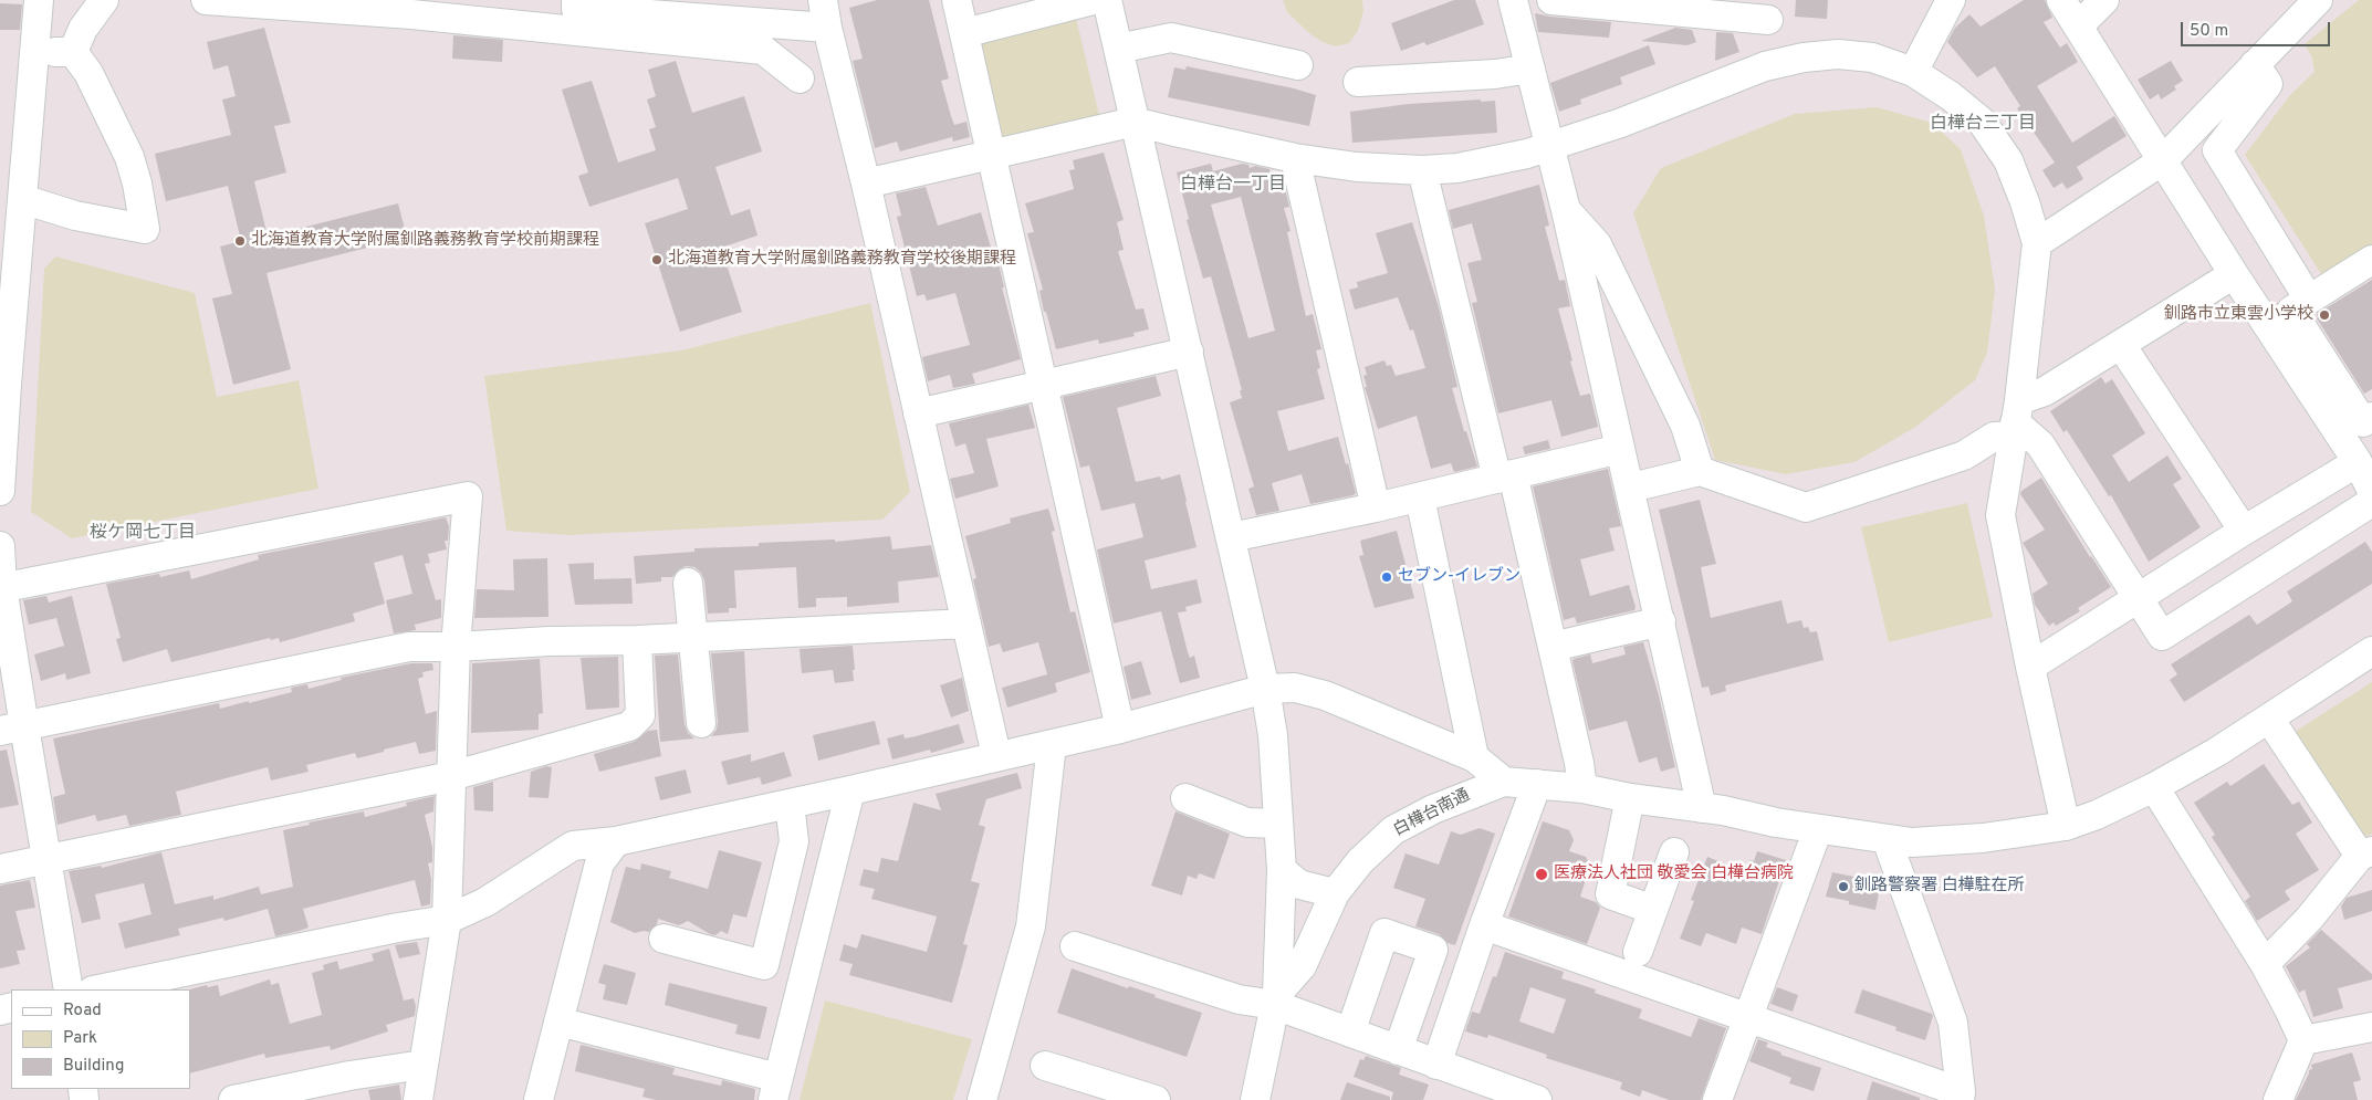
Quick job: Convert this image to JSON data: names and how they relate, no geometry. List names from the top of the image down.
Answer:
{
  "streets": {
    "street": ["白樺台南通"]
  },
  "districts": ["白樺台三丁目", "白樺台一丁目", "桜ケ岡七丁目"],
  "places": [
    "北海道教育大学附属釧路義務教育学校前期課程",
    "北海道教育大学附属釧路義務教育学校後期課程",
    "釧路市立東雲小学校",
    "セブン-イレブン",
    "医療法人社団 敬愛会 白樺台病院",
    "釧路警察署 白樺駐在所"
  ],
  "legend": ["Road", "Park", "Building"],
  "scale_bar": "50 m"
}
